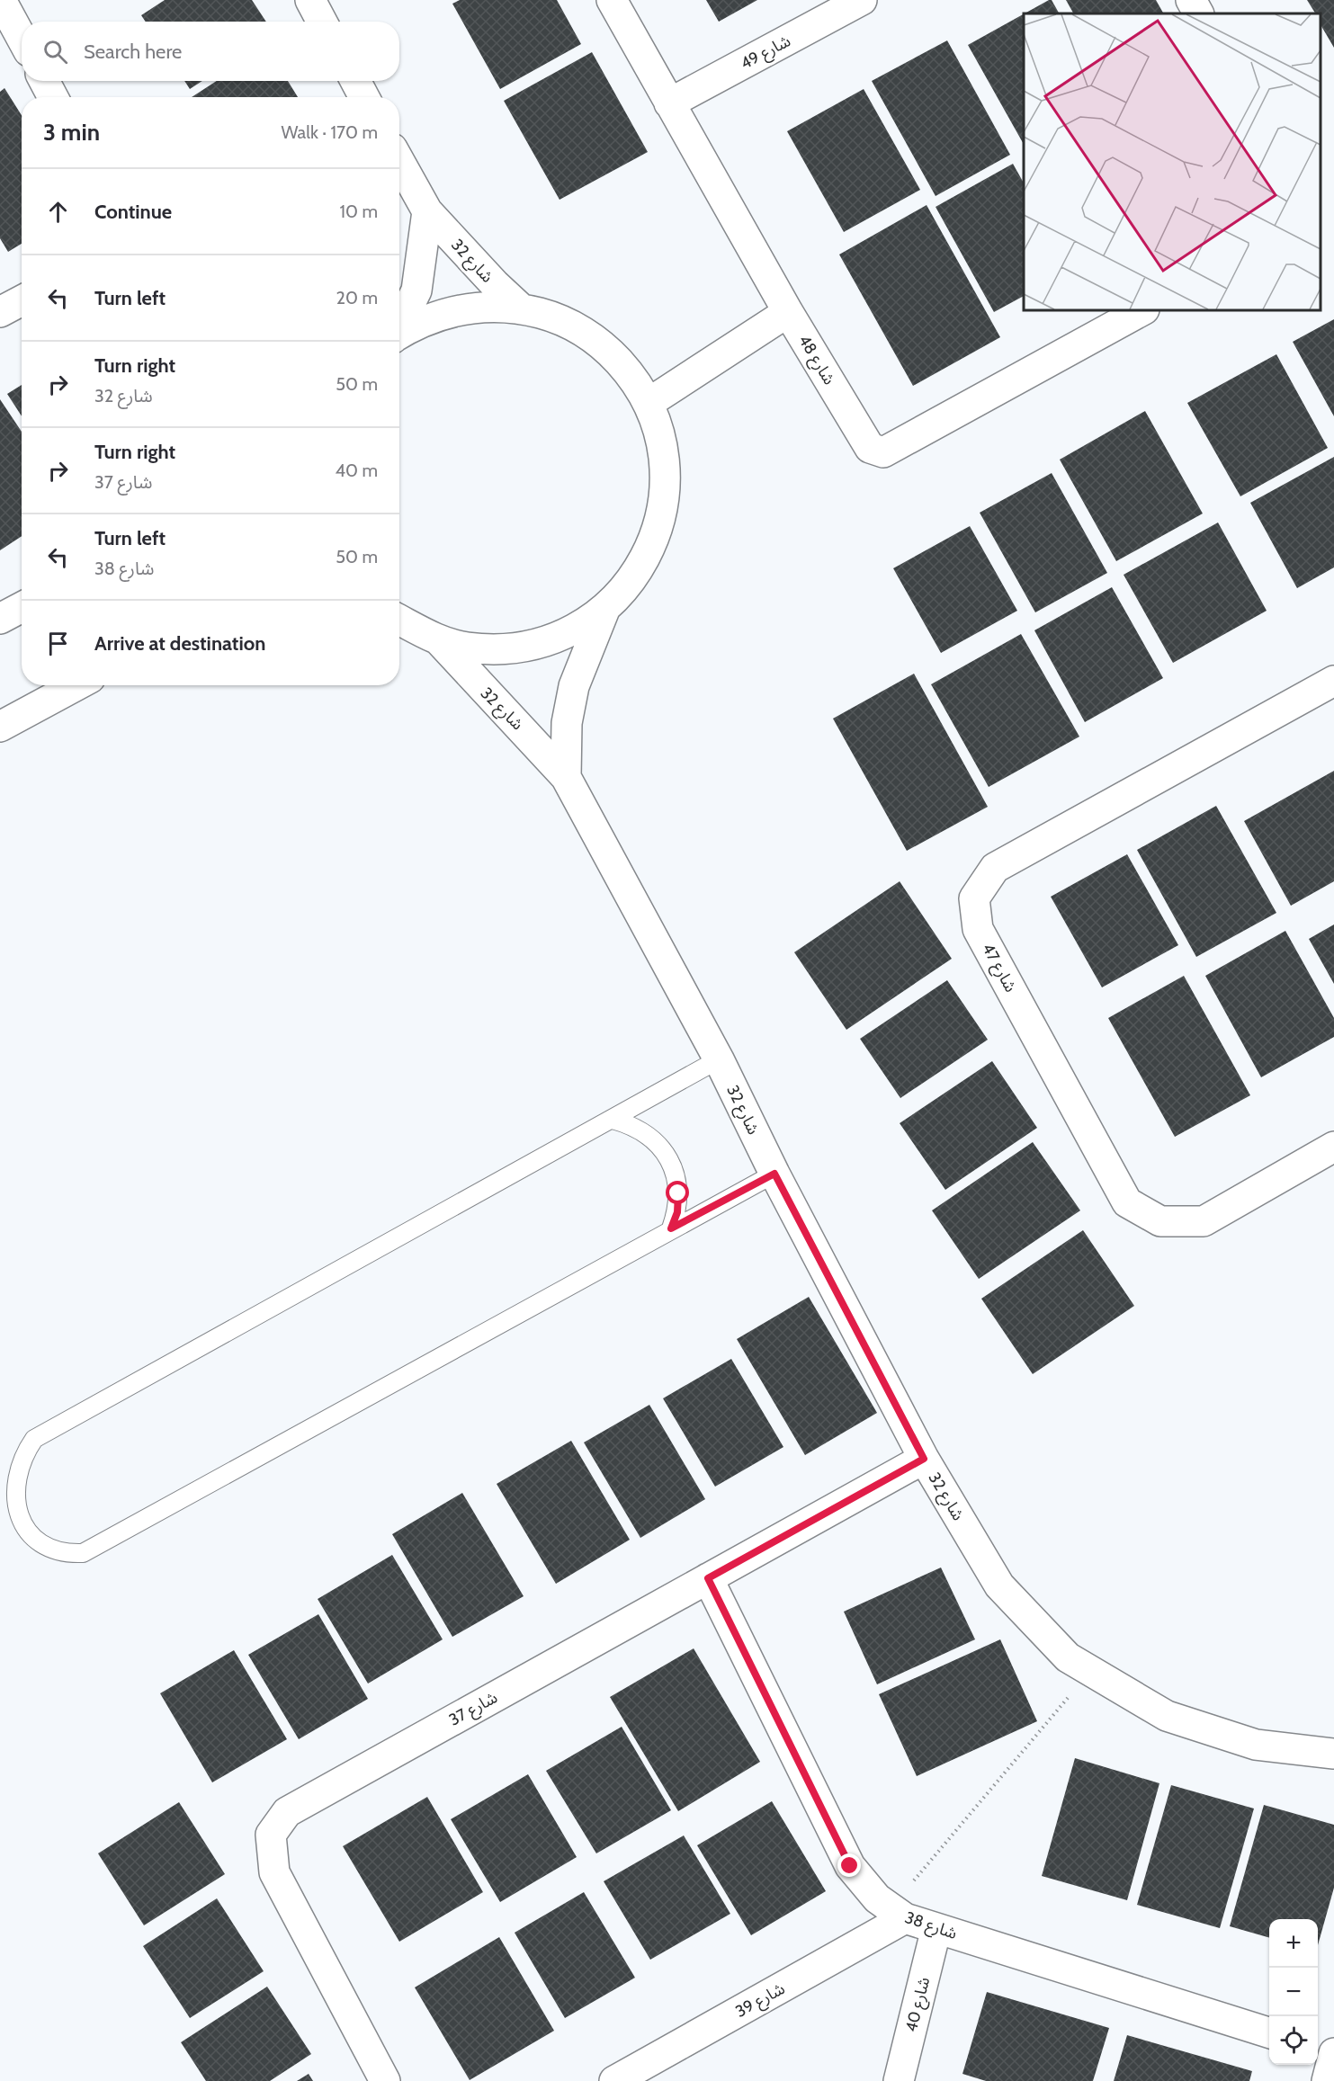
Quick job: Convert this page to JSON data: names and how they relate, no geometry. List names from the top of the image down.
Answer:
{
  "streets": {
    "street": [
      "شارع 49",
      "شارع 32",
      "شارع 48",
      "شارع 47",
      "شارع 37",
      "شارع 38",
      "شارع 39",
      "شارع 40"
    ]
  },
  "crossings": [
    ["شارع 49", "شارع 48"],
    ["شارع 32", "شارع 37"],
    ["شارع 37", "شارع 38"],
    ["شارع 38", "شارع 39"],
    ["شارع 38", "شارع 40"]
  ],
  "page": {
    "search": "Search here",
    "heading": ["3 min", "Walk · 170 m"],
    "list": [
      ["Continue", "10 m"],
      ["Turn left", "20 m"],
      ["Turn right", "شارع 32", "50 m"],
      ["Turn right", "شارع 37", "40 m"],
      ["Turn left", "شارع 38", "50 m"],
      "Arrive at destination"
    ],
    "map_buttons": ["+", "−"]
  }
}
